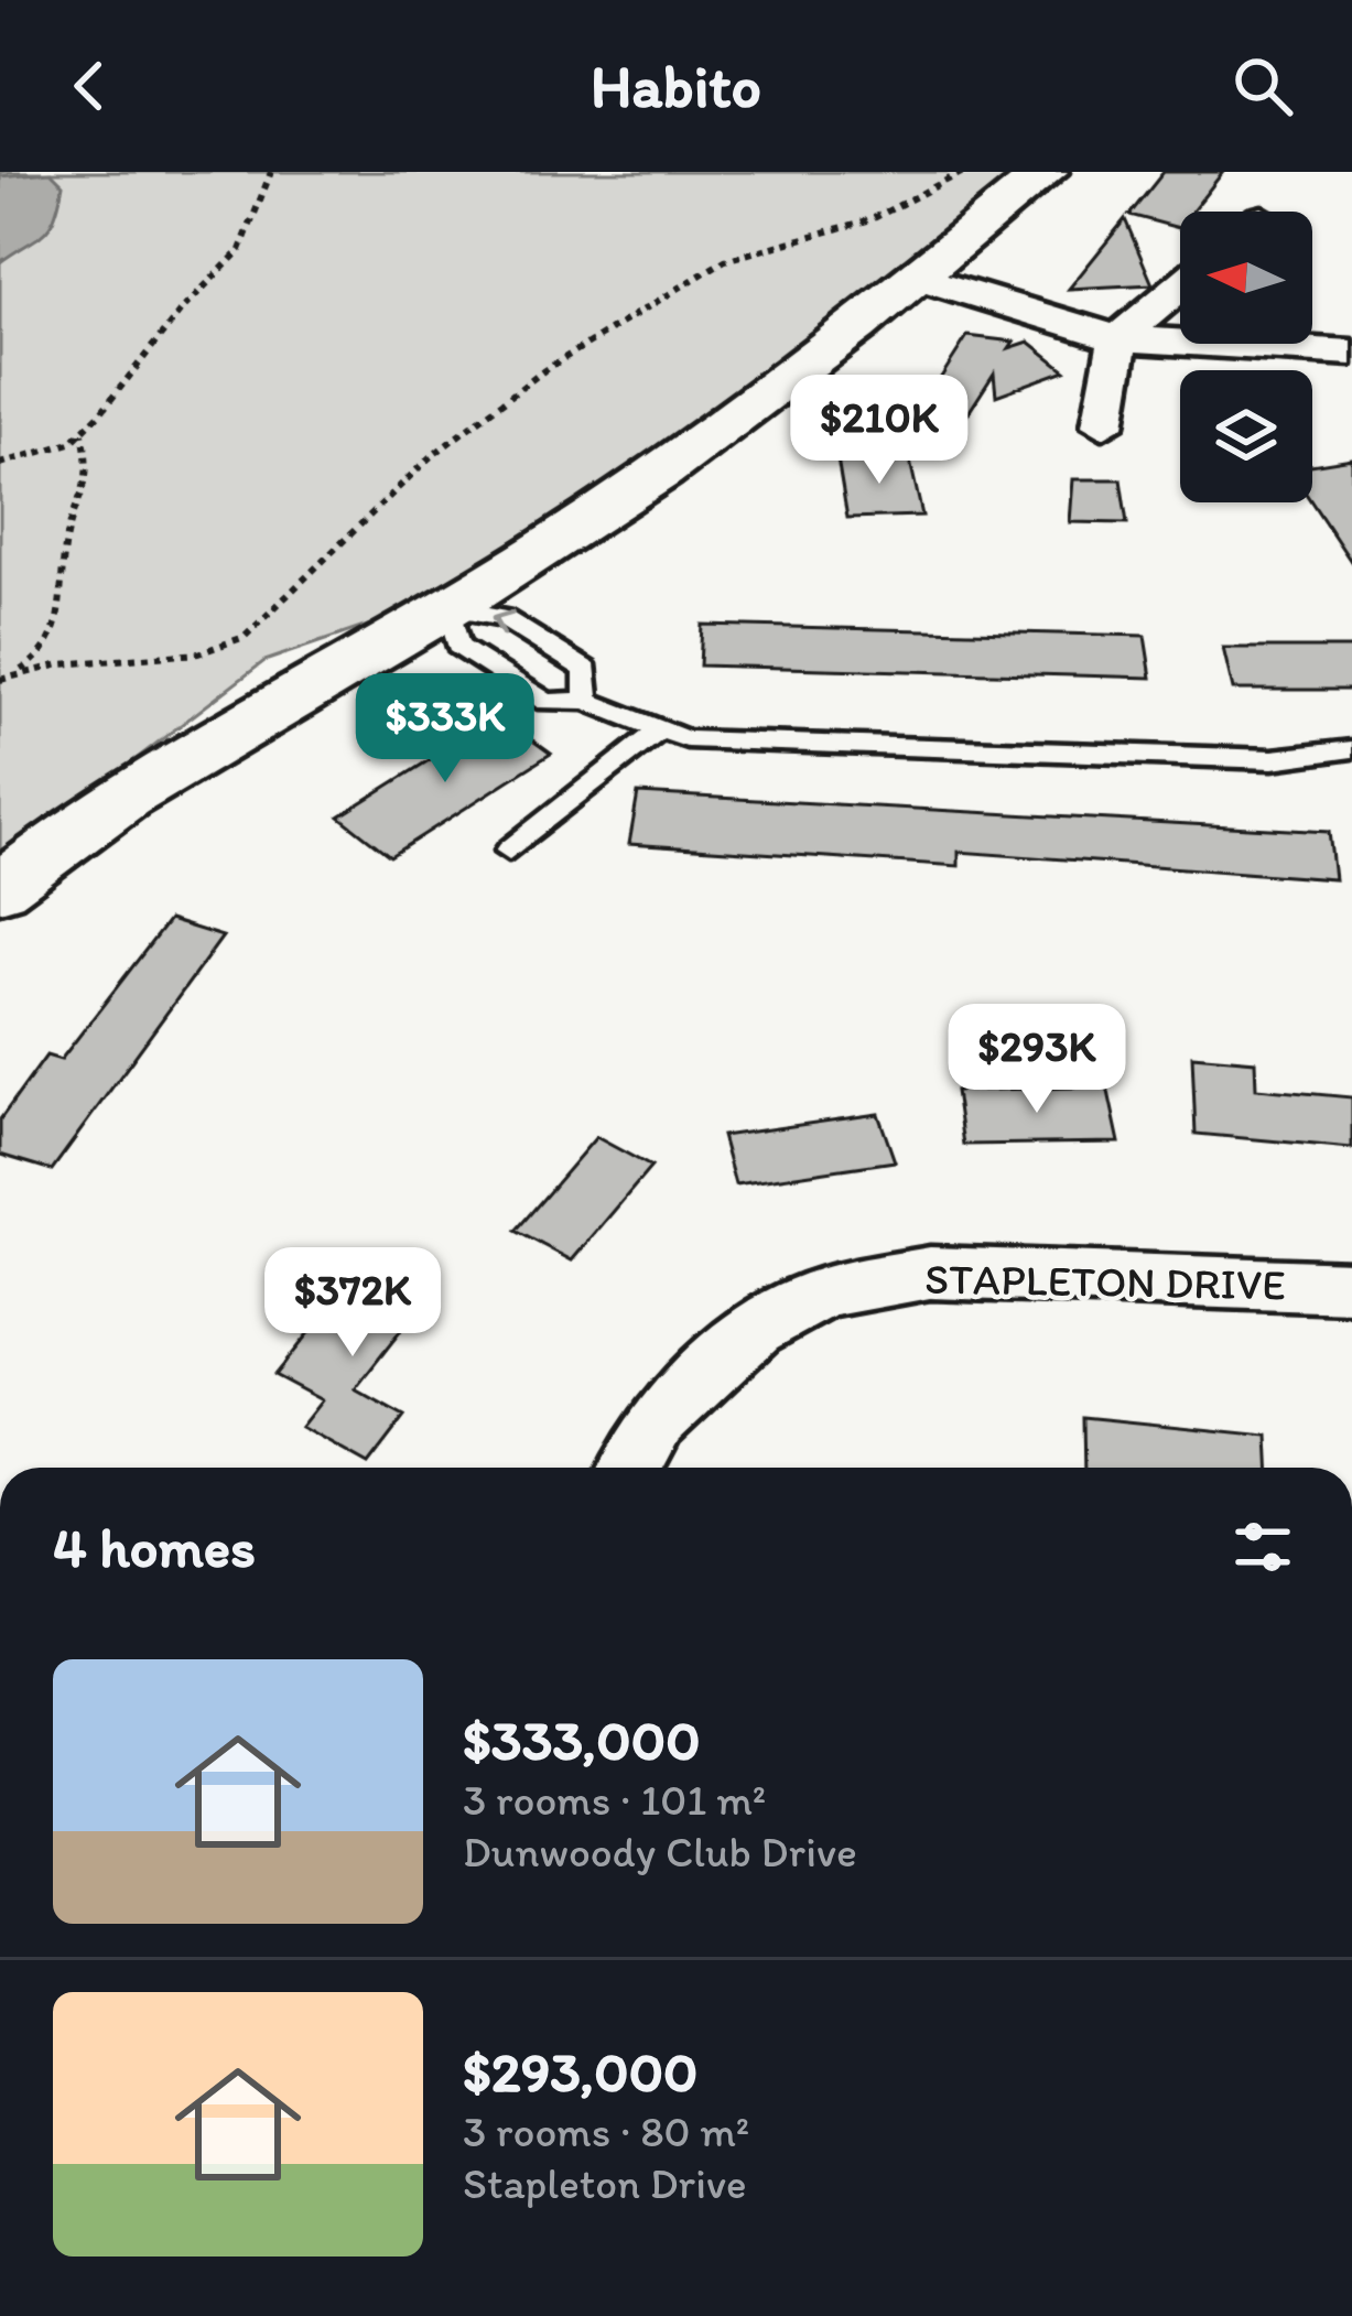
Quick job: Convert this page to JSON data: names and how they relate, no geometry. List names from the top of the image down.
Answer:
{
  "streets": {
    "street": ["STAPLETON DRIVE"]
  },
  "north": "left",
  "page": {
    "header": "Habito",
    "price": [
      "$210K",
      "$333K",
      "$293K",
      "$372K"
    ],
    "heading": "4 homes",
    "list": [
      {
        "name": "$333,000",
        "note": "3 rooms · 101 m² · Dunwoody Club Drive"
      },
      {
        "name": "$293,000",
        "note": "3 rooms · 80 m² · Stapleton Drive"
      }
    ]
  }
}
